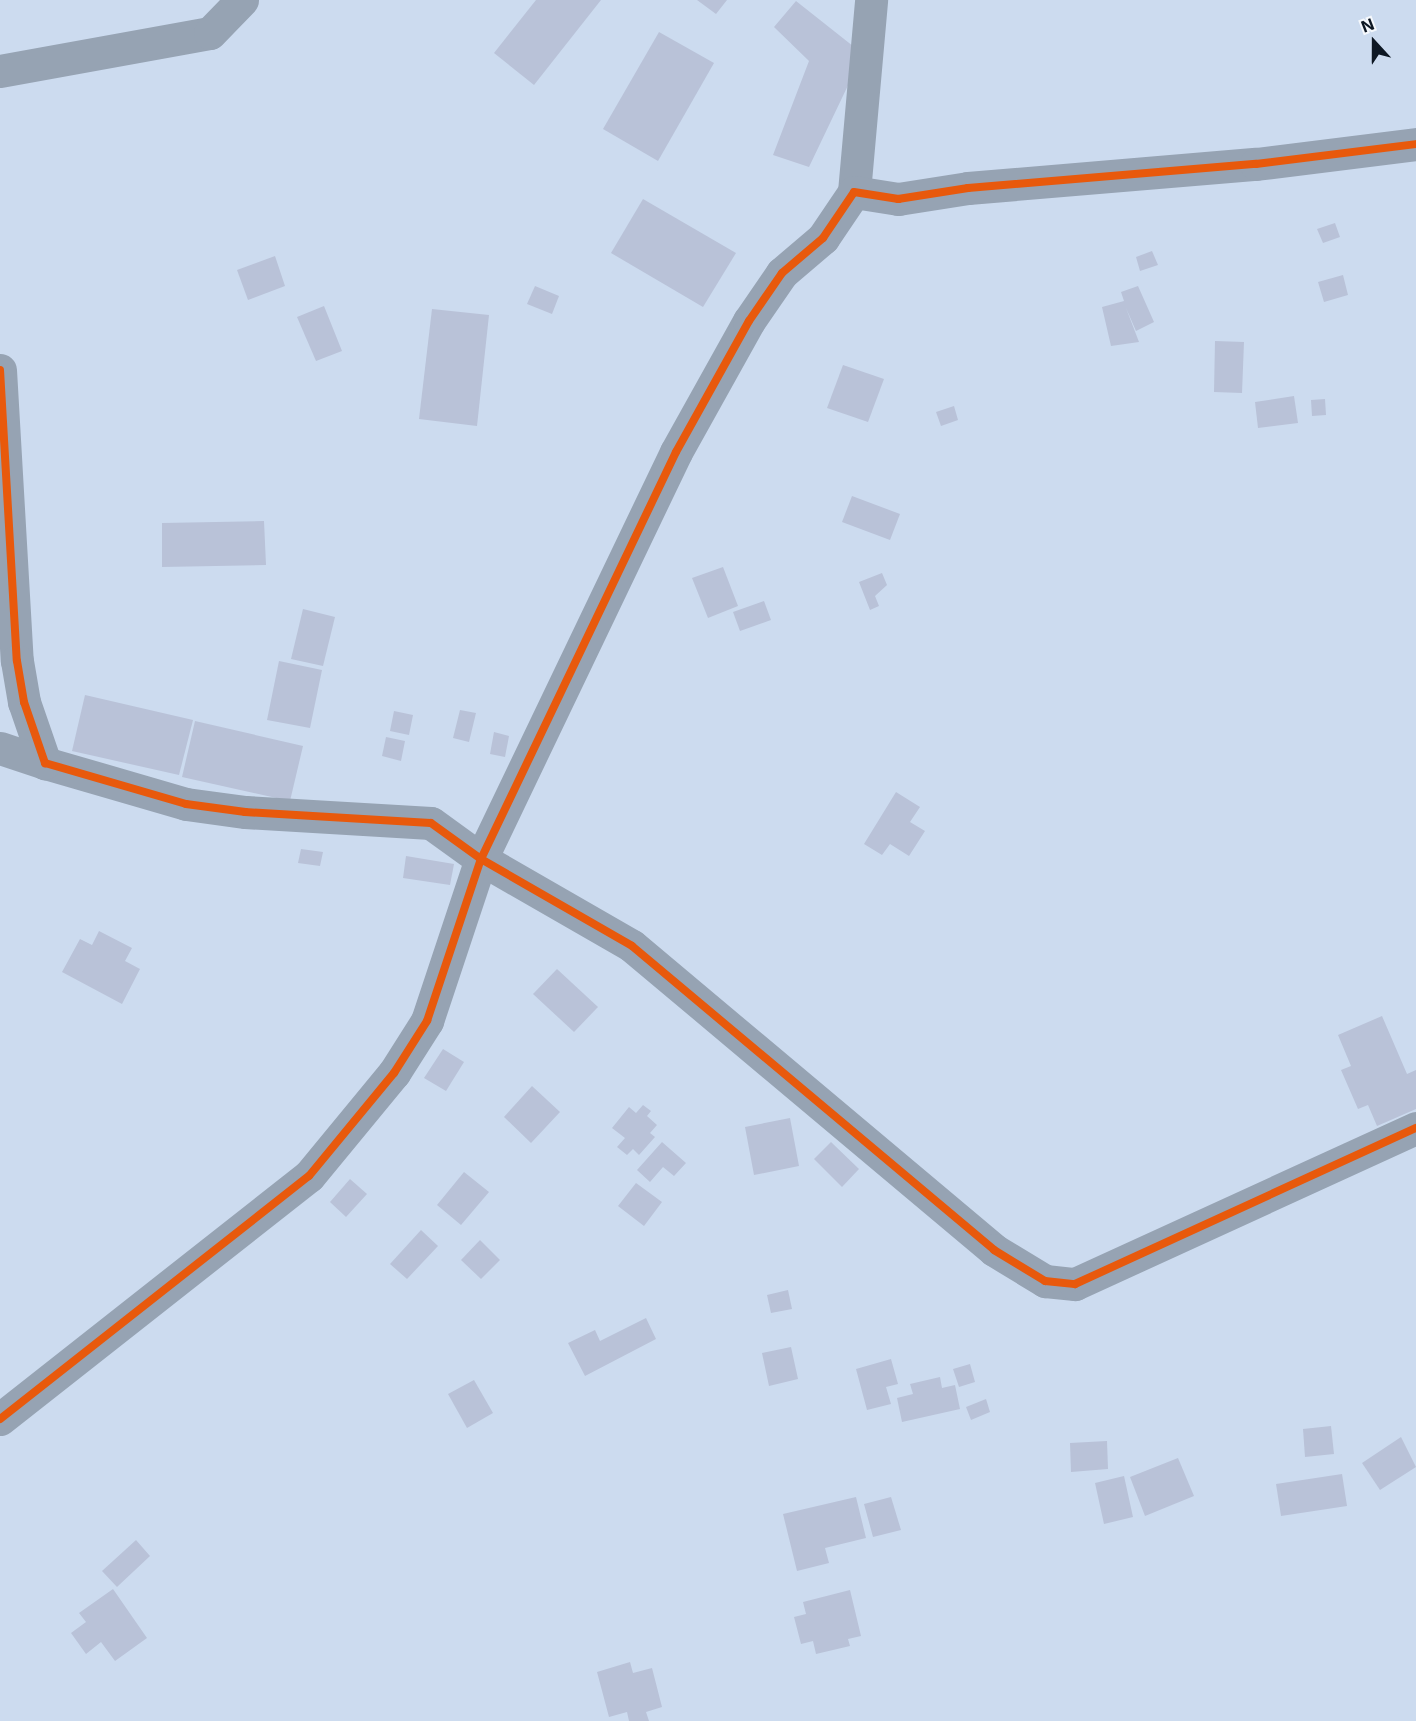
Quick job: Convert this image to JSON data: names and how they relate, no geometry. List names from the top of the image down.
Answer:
{
  "north": "top"
}
